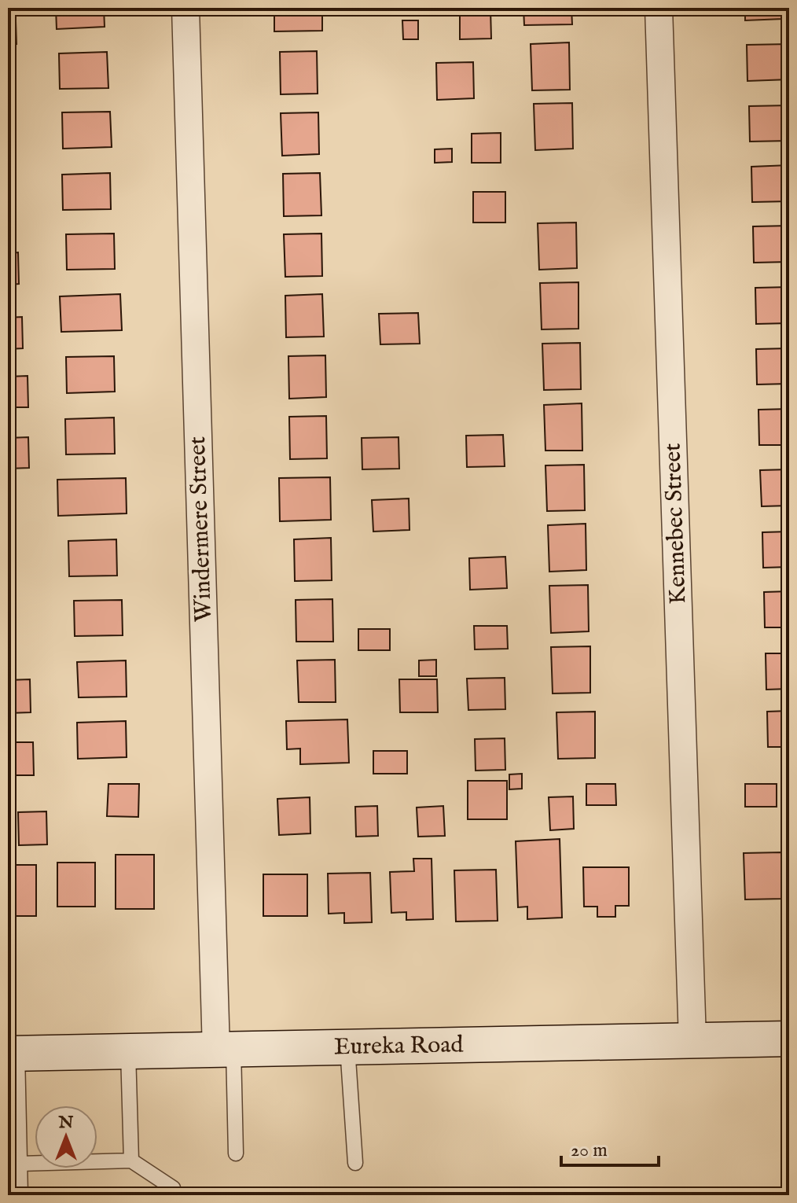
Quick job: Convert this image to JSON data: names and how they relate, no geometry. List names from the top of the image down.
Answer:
{
  "streets": {
    "main road": ["Eureka Road"],
    "street": ["Kennebec Street", "Windermere Street"]
  },
  "crossings": [
    ["Kennebec Street", "Eureka Road"],
    ["Windermere Street", "Eureka Road"]
  ],
  "scale_bar": "20 m",
  "north": "top"
}
